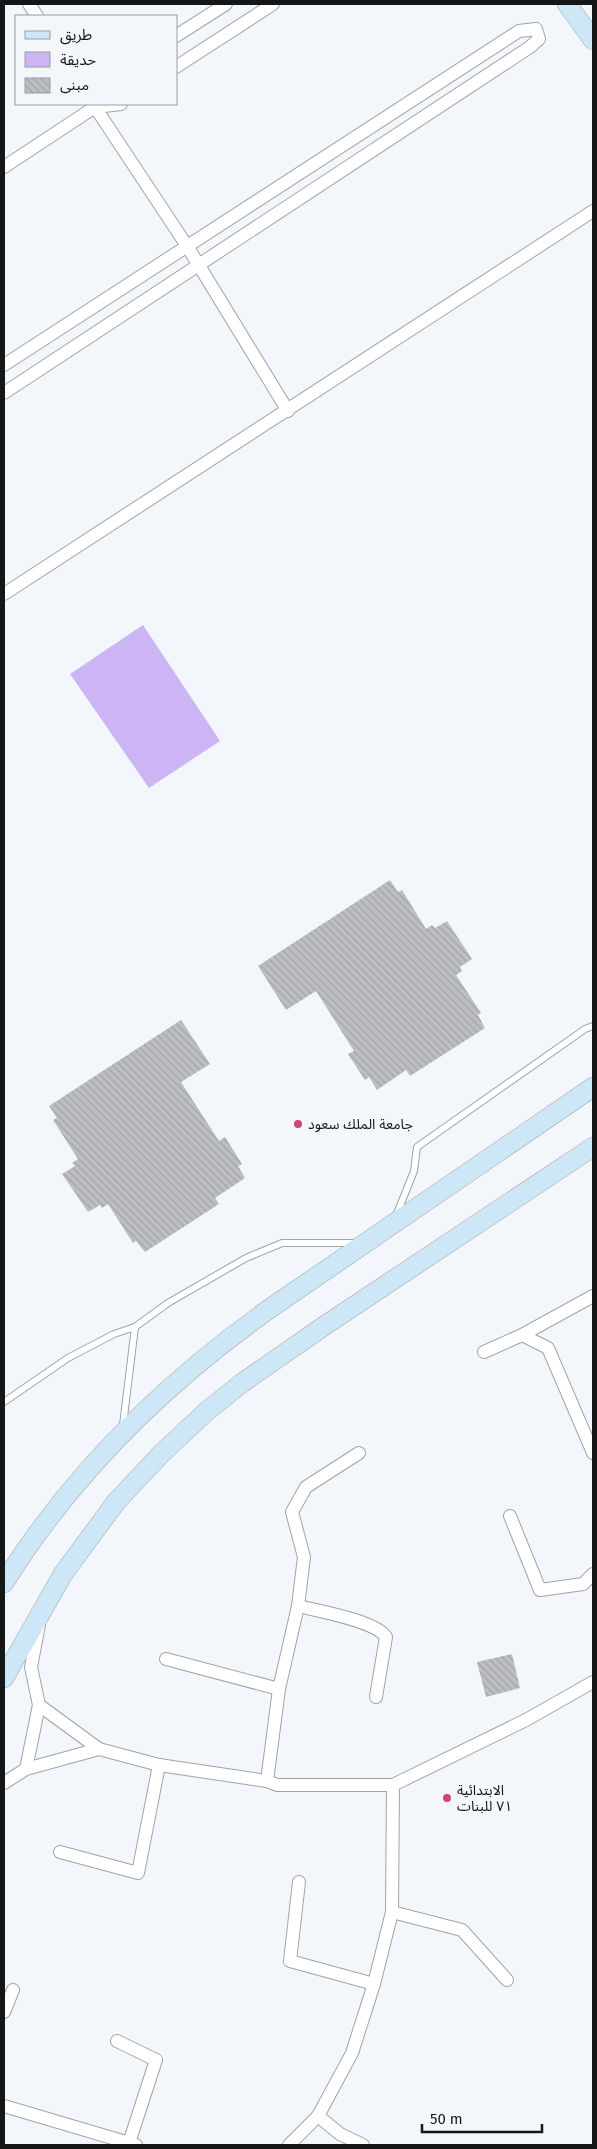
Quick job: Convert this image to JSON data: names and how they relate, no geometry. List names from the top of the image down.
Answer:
{
  "places": ["جامعة الملك سعود", "الابتدائية ٧١ للبنات"],
  "legend": ["طريق", "حديقة", "مبنى"],
  "scale_bar": "50 m"
}
